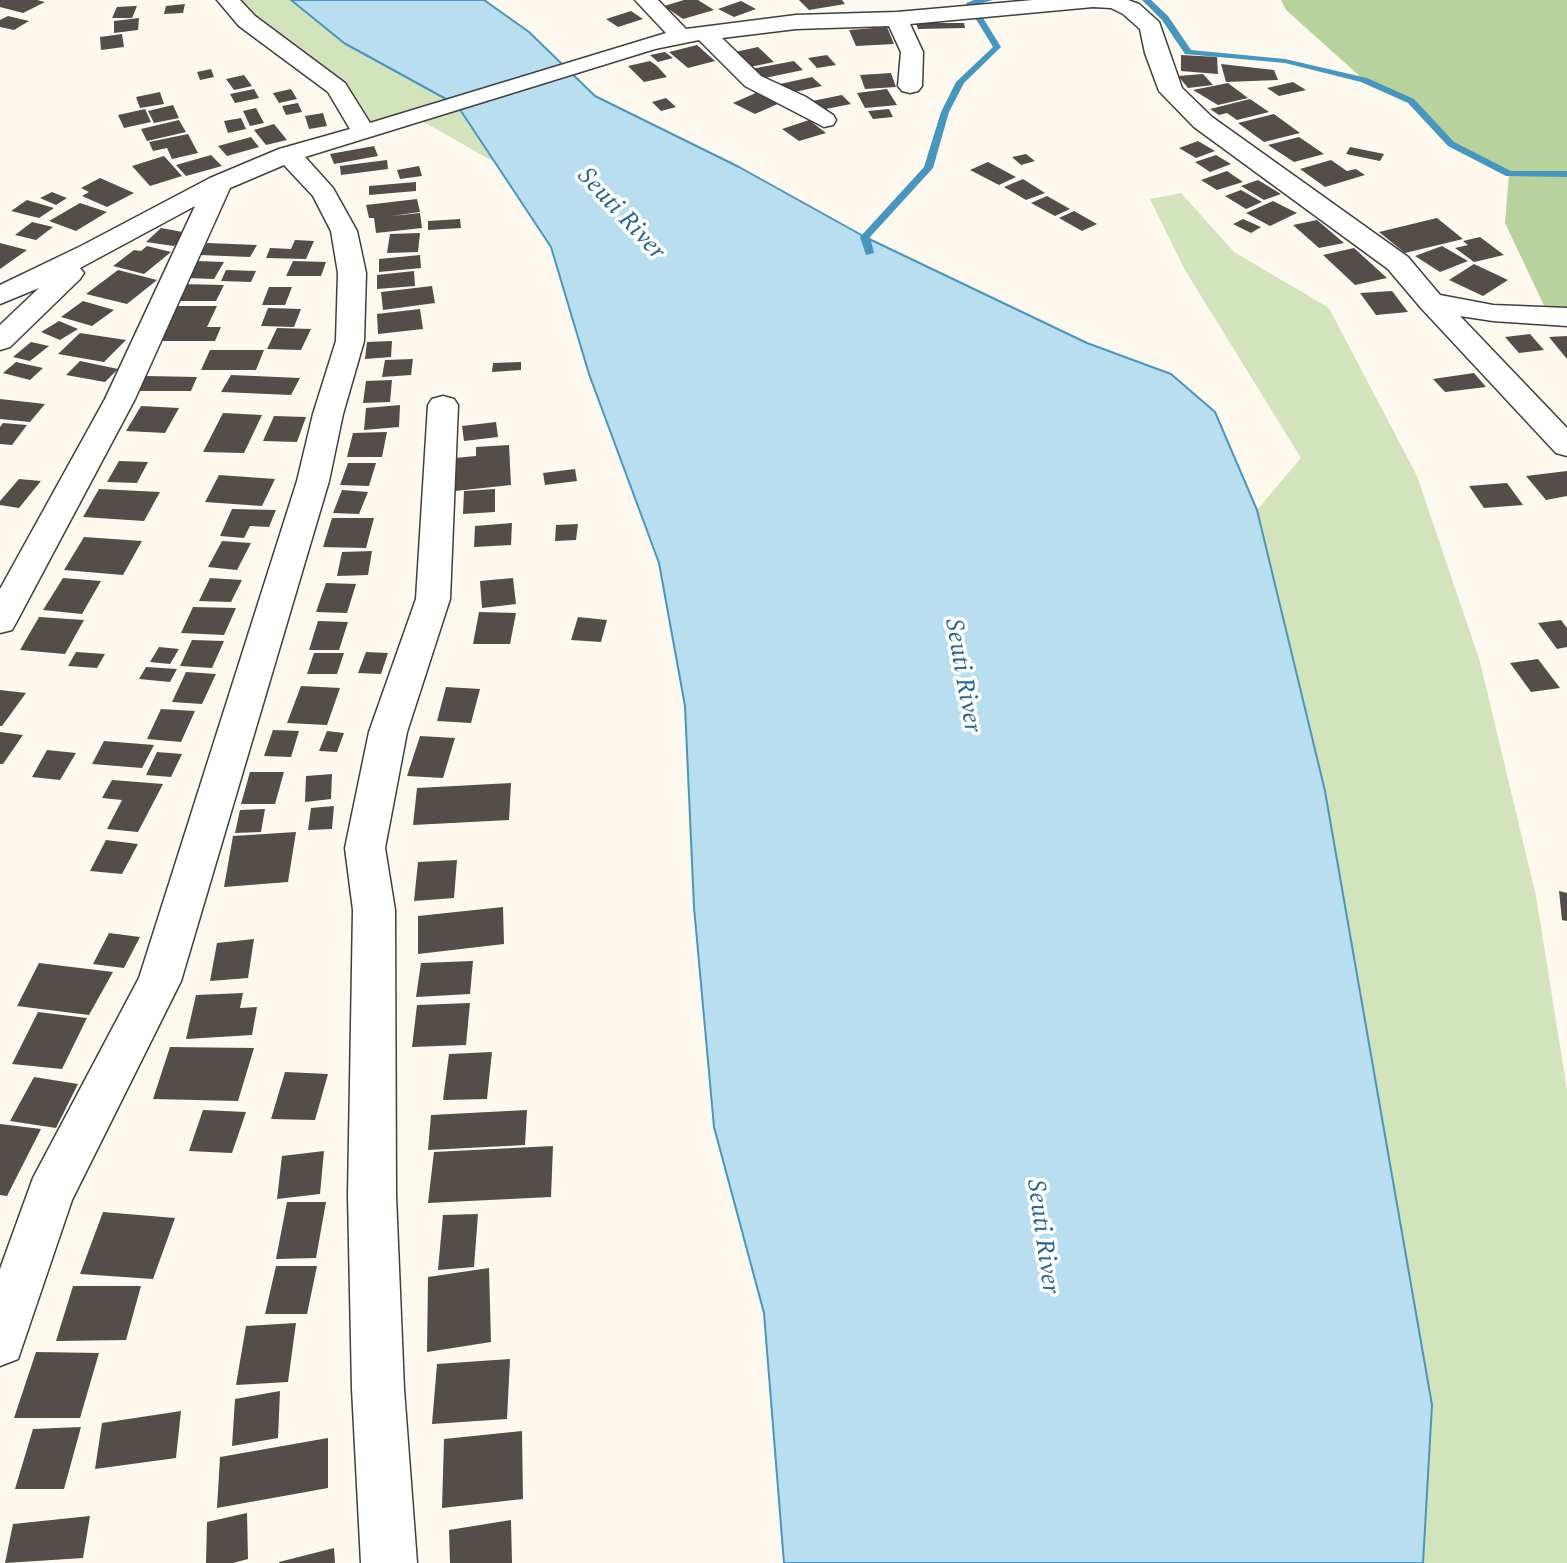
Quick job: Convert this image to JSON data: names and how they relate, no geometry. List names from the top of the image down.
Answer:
{
  "water": ["Seuti River"]
}
